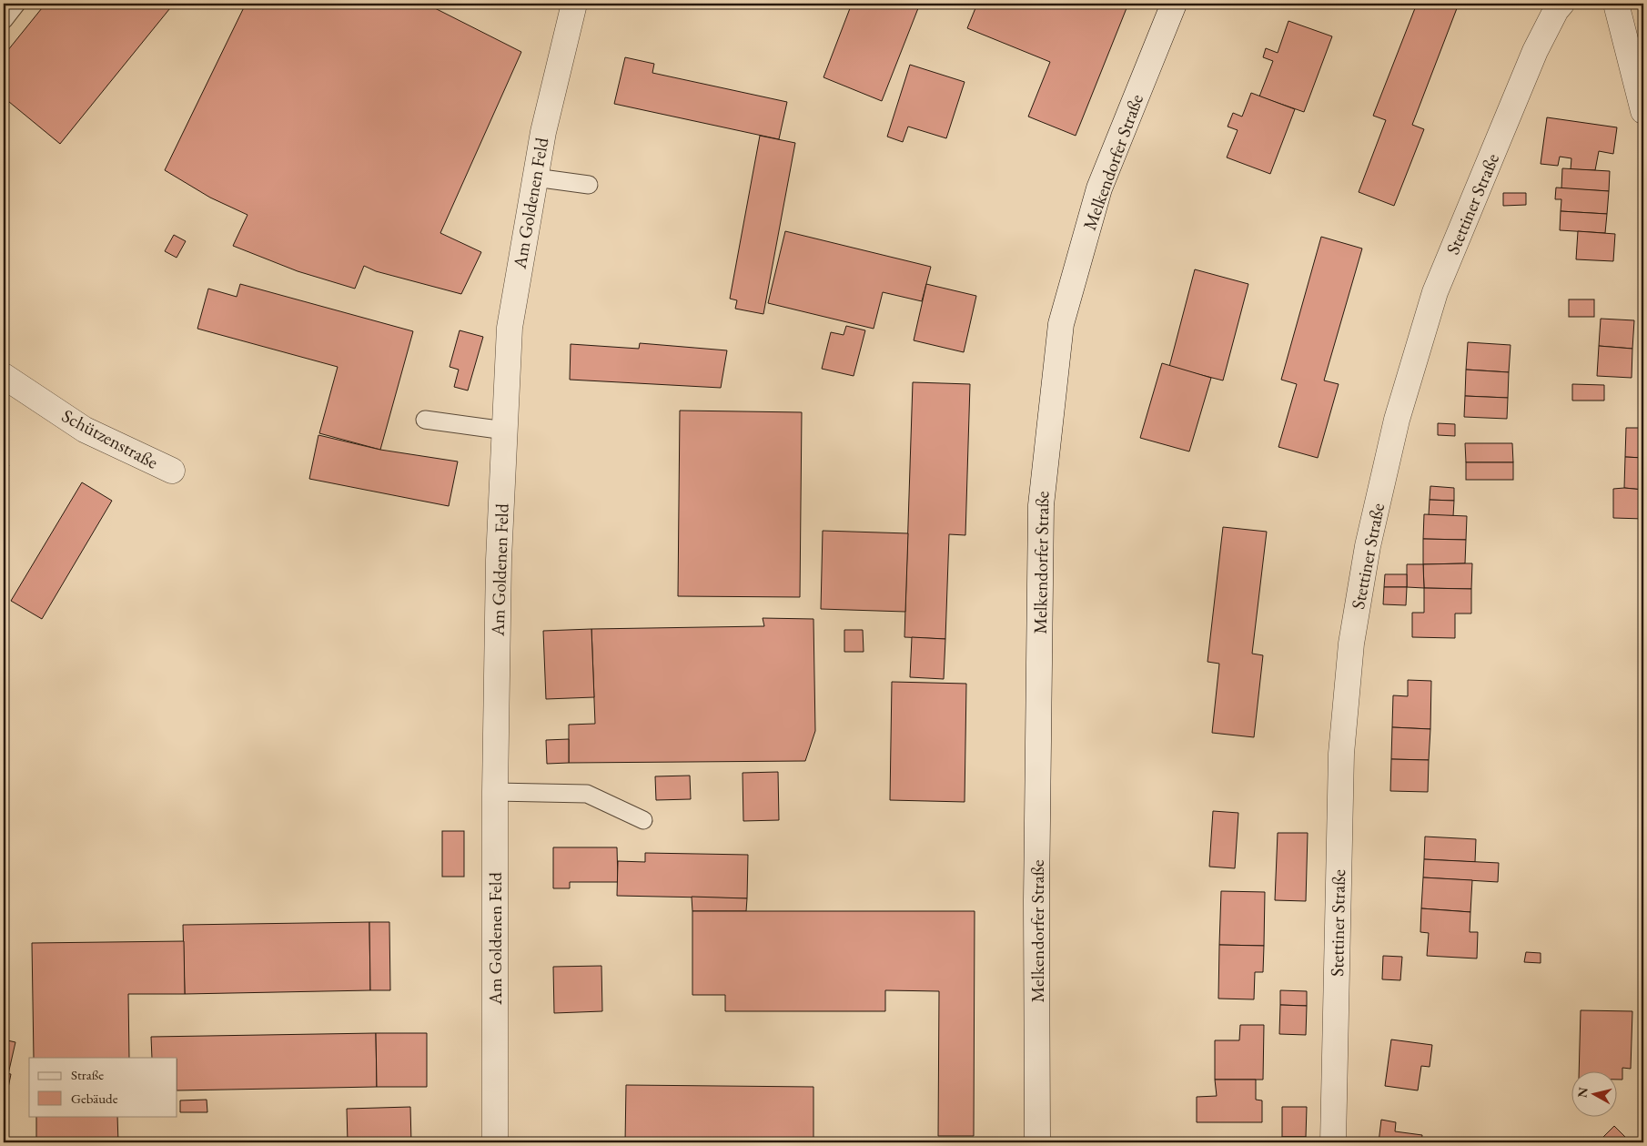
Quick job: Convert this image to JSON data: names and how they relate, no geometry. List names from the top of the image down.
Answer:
{
  "streets": {
    "street": [
      "Melkendorfer Straße",
      "Am Goldenen Feld",
      "Stettiner Straße",
      "Schützenstraße"
    ]
  },
  "legend": ["Straße", "Gebäude"],
  "north": "left"
}
